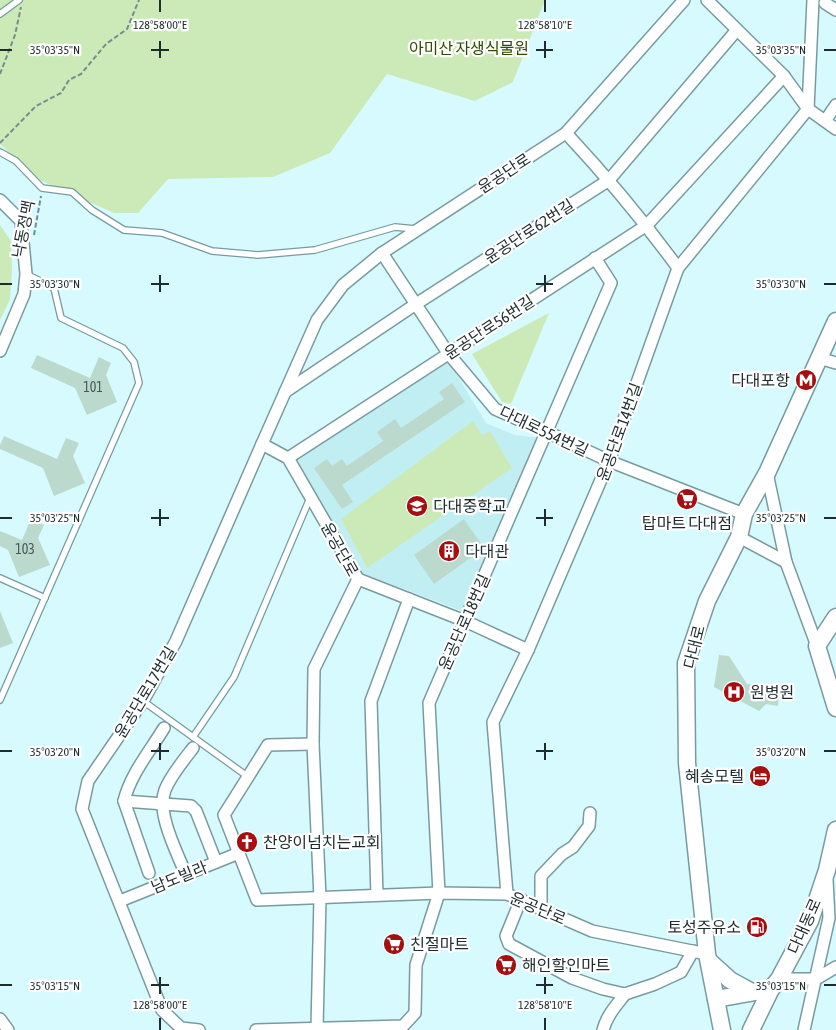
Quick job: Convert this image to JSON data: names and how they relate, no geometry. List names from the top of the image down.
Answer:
{
  "streets": {
    "main road": ["다대로", "다대동로"],
    "street": [
      "윤공단로",
      "윤공단로62번길",
      "윤공단로56번길",
      "다대로554번길",
      "윤공단로14번길",
      "윤공단로18번길",
      "윤공단로17번길",
      "남도빌라"
    ],
    "path": ["낙동정맥"]
  },
  "crossings": [
    ["윤공단로", "윤공단로62번길"],
    ["윤공단로", "윤공단로56번길"],
    ["윤공단로", "다대로554번길"],
    ["윤공단로", "윤공단로14번길"],
    ["윤공단로", "윤공단로18번길"],
    ["윤공단로", "다대로"],
    ["윤공단로", "윤공단로17번길"],
    ["윤공단로62번길", "다대로554번길"],
    ["윤공단로56번길", "다대로554번길"],
    ["윤공단로56번길", "윤공단로18번길"],
    ["다대로554번길", "윤공단로14번길"],
    ["다대로554번길", "윤공단로18번길"],
    ["다대로554번길", "다대로"],
    ["윤공단로17번길", "남도빌라"]
  ],
  "parks": ["아미산 자생식물원"],
  "places": {
    "metro station": ["다대포항"],
    "supermarket": ["탑마트 다대점", "친절마트", "해인할인마트"],
    "school or university": ["다대중학교"],
    "building": ["다대관"],
    "hospital": ["원병원"],
    "hotel": ["혜송모텔"],
    "church": ["찬양이넘치는교회"],
    "fuel station": ["토성주유소"]
  },
  "house_numbers": ["101", "103"],
  "coordinates": [
    "128°58'00\"E",
    "128°58'10\"E",
    "35°03'35\"N",
    "35°03'30\"N",
    "35°03'25\"N",
    "35°03'20\"N",
    "35°03'15\"N"
  ]
}
